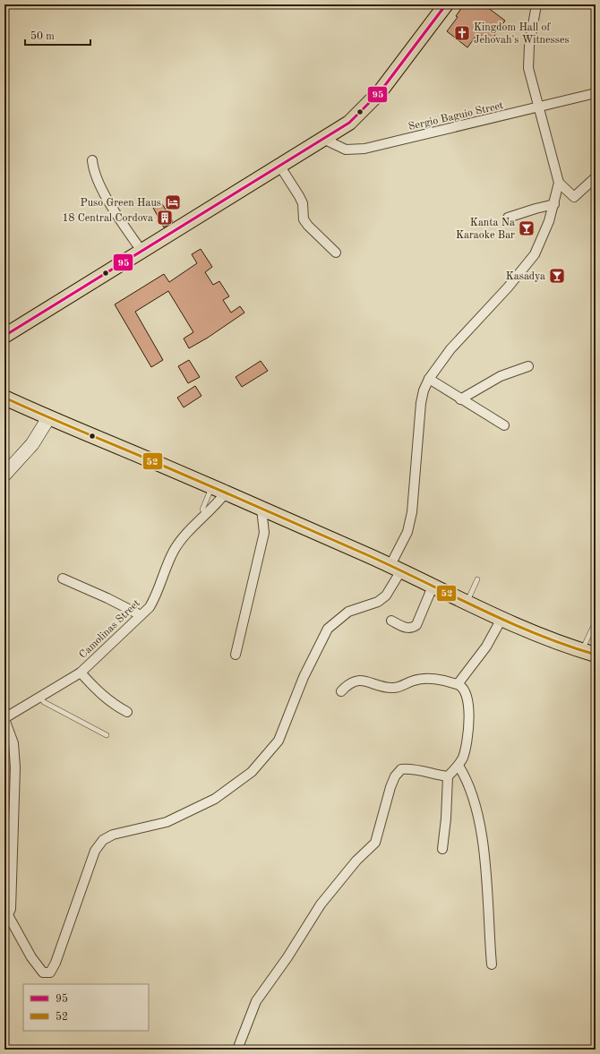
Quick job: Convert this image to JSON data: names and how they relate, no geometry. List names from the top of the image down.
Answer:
{
  "streets": {
    "street": ["Sergio Baguio Street", "Camolinas Street"]
  },
  "places": {
    "church": ["Kingdom Hall of Jehovah's Witnesses"],
    "hotel": ["Puso Green Haus"],
    "building": ["18 Central Cordova"],
    "bar": ["Kanta Na Karaoke Bar", "Kasadya"]
  },
  "lines": ["transit line 95", "transit line 52"],
  "legend": ["95", "52"],
  "scale_bar": "50 m"
}
